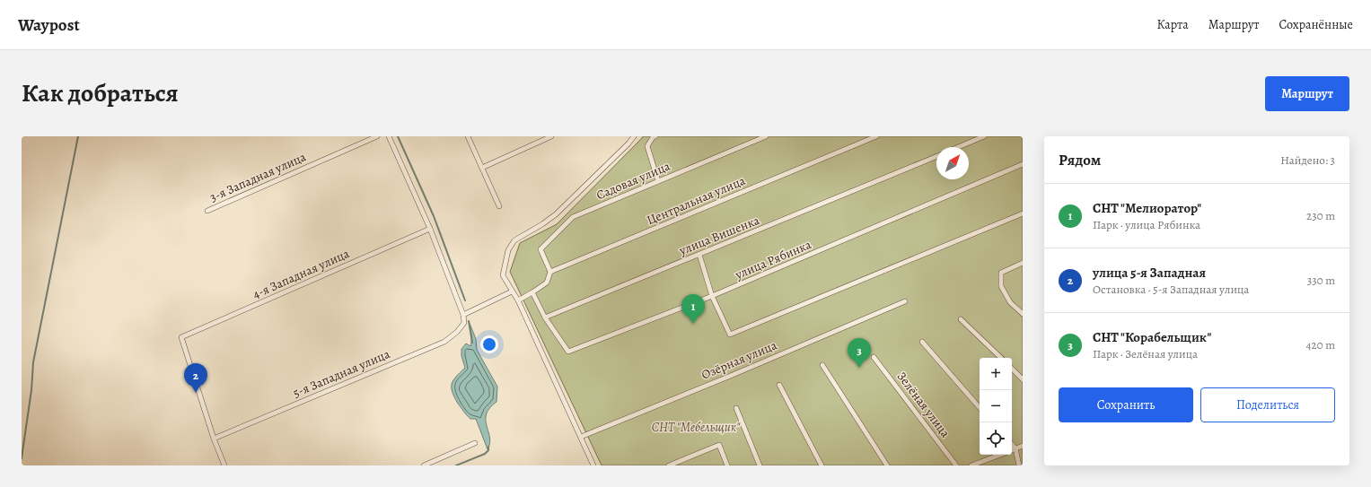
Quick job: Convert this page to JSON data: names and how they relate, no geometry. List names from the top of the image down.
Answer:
{
  "streets": {
    "street": [
      "3-я Западная улица",
      "Садовая улица",
      "Центральная улица",
      "улица Вишенка",
      "улица Рябинка",
      "4-я Западная улица",
      "Озёрная улица",
      "5-я Западная улица",
      "Зелёная улица"
    ]
  },
  "crossings": [
    ["Садовая улица", "Центральная улица"],
    ["улица Вишенка", "улица Рябинка"],
    ["4-я Западная улица", "5-я Западная улица"]
  ],
  "parks": ["СНТ \"Мебельщик\""],
  "north": "top right",
  "page": {
    "header": "Waypost",
    "nav": ["Карта", "Маршрут", "Сохранённые"],
    "title": "Как добраться",
    "buttons": [
      "Маршрут",
      ["Сохранить", "Поделиться"]
    ],
    "heading": ["Рядом", "Найдено: 3"],
    "list": [
      {
        "mark": "1",
        "name": "СНТ \"Мелиоратор\"",
        "note": "Парк · улица Рябинка",
        "value": "230 m"
      },
      {
        "mark": "2",
        "name": "улица 5-я Западная",
        "note": "Остановка · 5-я Западная улица",
        "value": "330 m"
      },
      {
        "mark": "3",
        "name": "СНТ \"Корабельщик\"",
        "note": "Парк · Зелёная улица",
        "value": "420 m"
      }
    ],
    "pins": ["1", "3", "2"],
    "map_buttons": ["+", "−"]
  }
}
